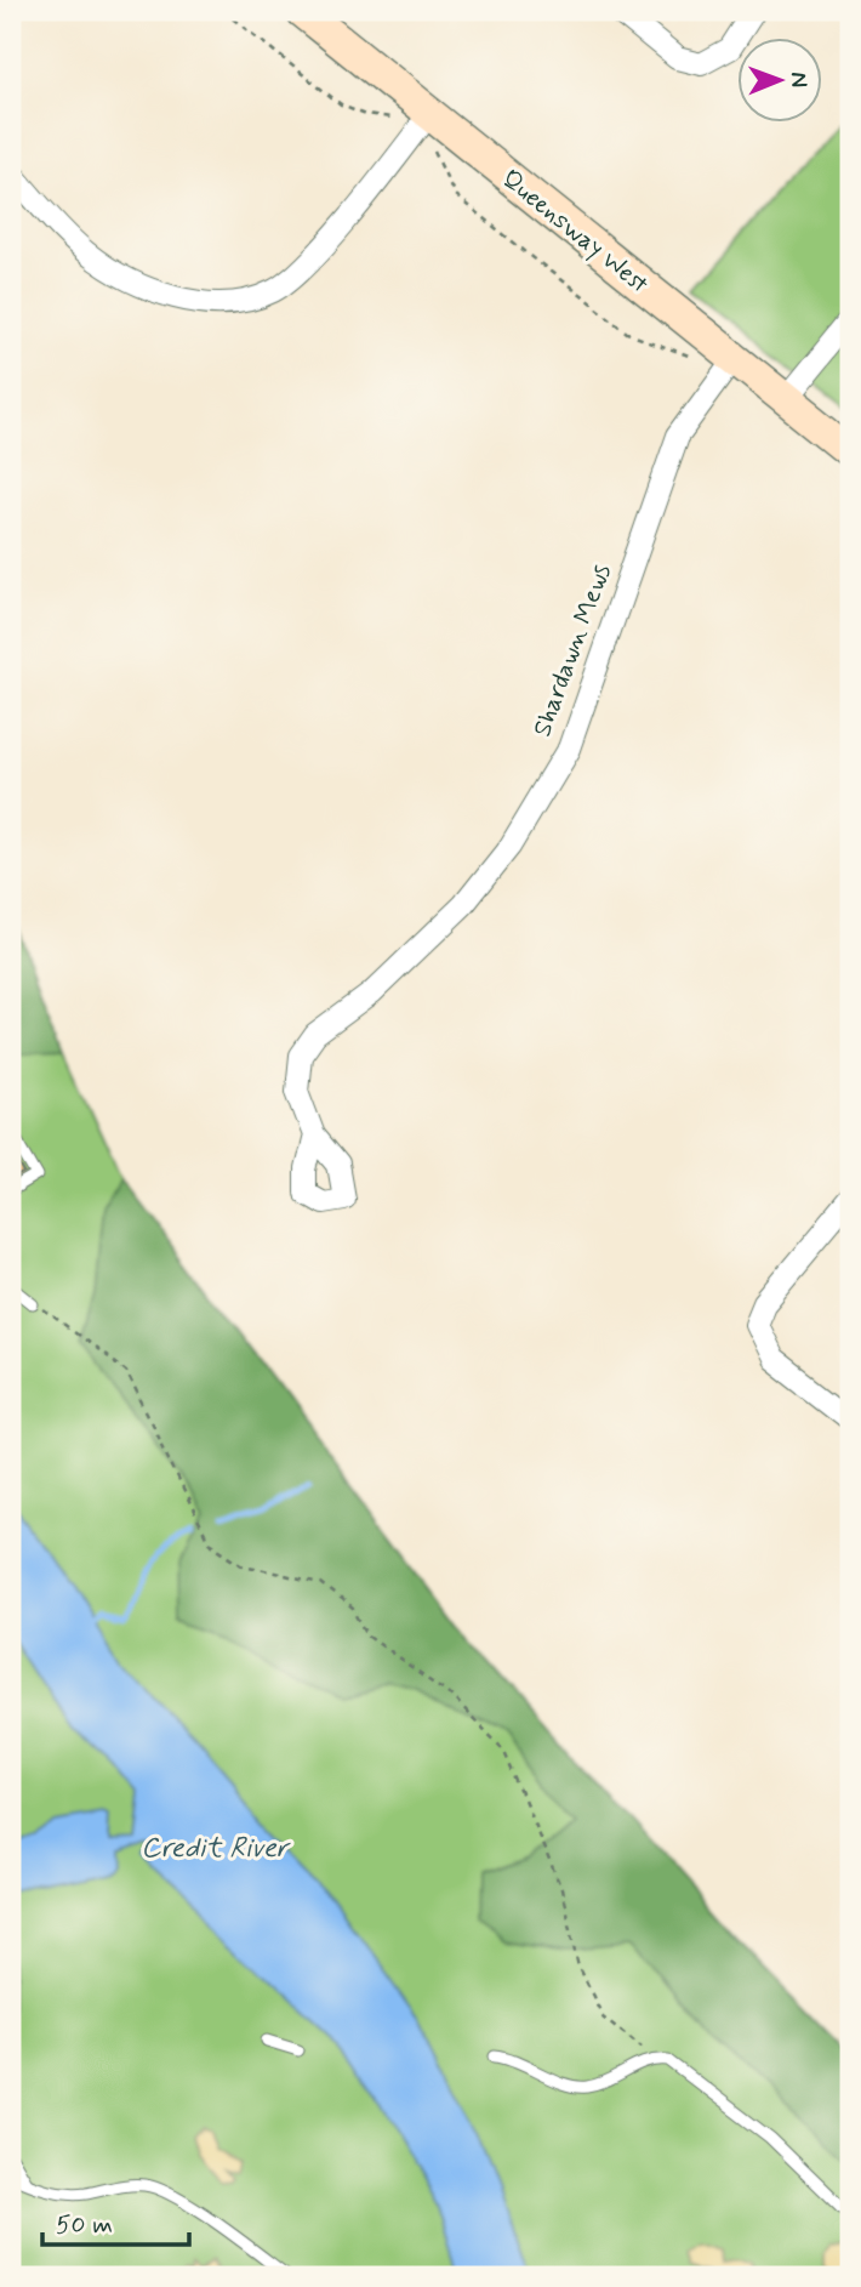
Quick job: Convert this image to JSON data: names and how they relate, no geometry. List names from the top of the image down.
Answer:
{
  "streets": {
    "street": ["Queensway West", "Shardawn Mews"]
  },
  "crossings": [
    ["Queensway West", "Shardawn Mews"]
  ],
  "water": ["Credit River"],
  "scale_bar": "50 m",
  "north": "right"
}
